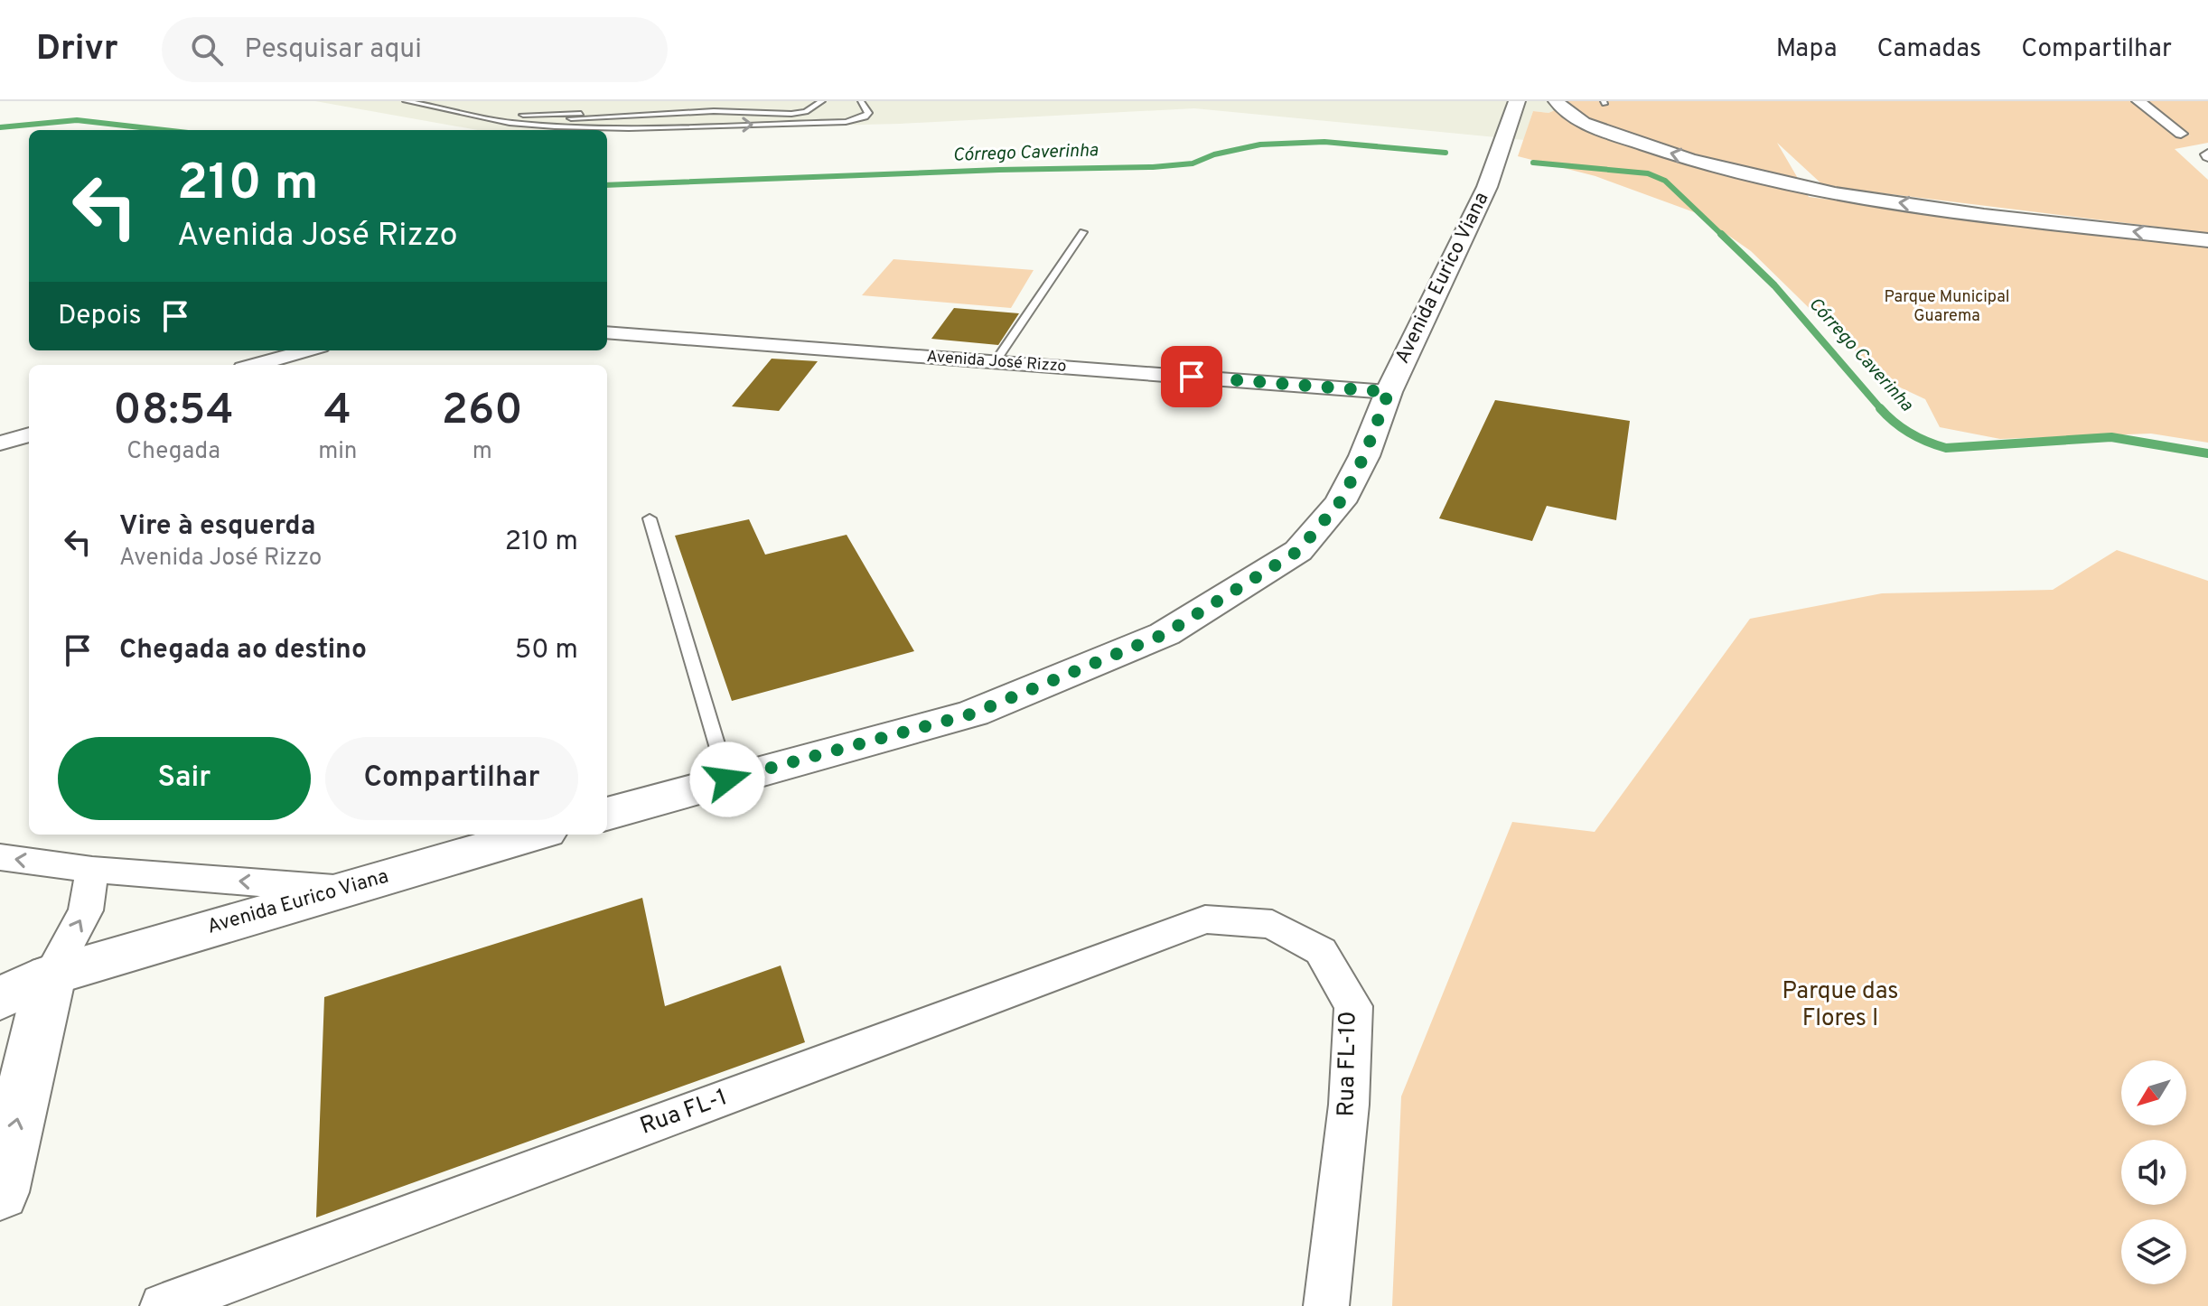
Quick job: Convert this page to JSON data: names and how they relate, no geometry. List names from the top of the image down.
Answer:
{
  "streets": {
    "main road": ["Avenida Eurico Viana"],
    "street": ["Avenida José Rizzo", "Rua FL-10", "Rua FL-1"]
  },
  "crossings": [
    ["Avenida Eurico Viana", "Avenida José Rizzo"],
    ["Rua FL-10", "Rua FL-1"]
  ],
  "water": ["Córrego Caverinha"],
  "parks": ["Parque Municipal Guarema", "Parque das Flores I"],
  "north": "bottom left",
  "page": {
    "header": "Drivr",
    "search": "Pesquisar aqui",
    "nav": ["Mapa", "Camadas", "Compartilhar"],
    "turn": ["210 m", "Avenida José Rizzo"],
    "then": "Depois",
    "eta": [
      "08:54",
      "Chegada",
      "4",
      "min",
      "260",
      "m"
    ],
    "list": [
      {
        "name": "Vire à esquerda",
        "note": "Avenida José Rizzo",
        "value": "210 m"
      },
      {
        "name": "Chegada ao destino",
        "value": "50 m"
      }
    ],
    "buttons": ["Sair", "Compartilhar"]
  }
}
